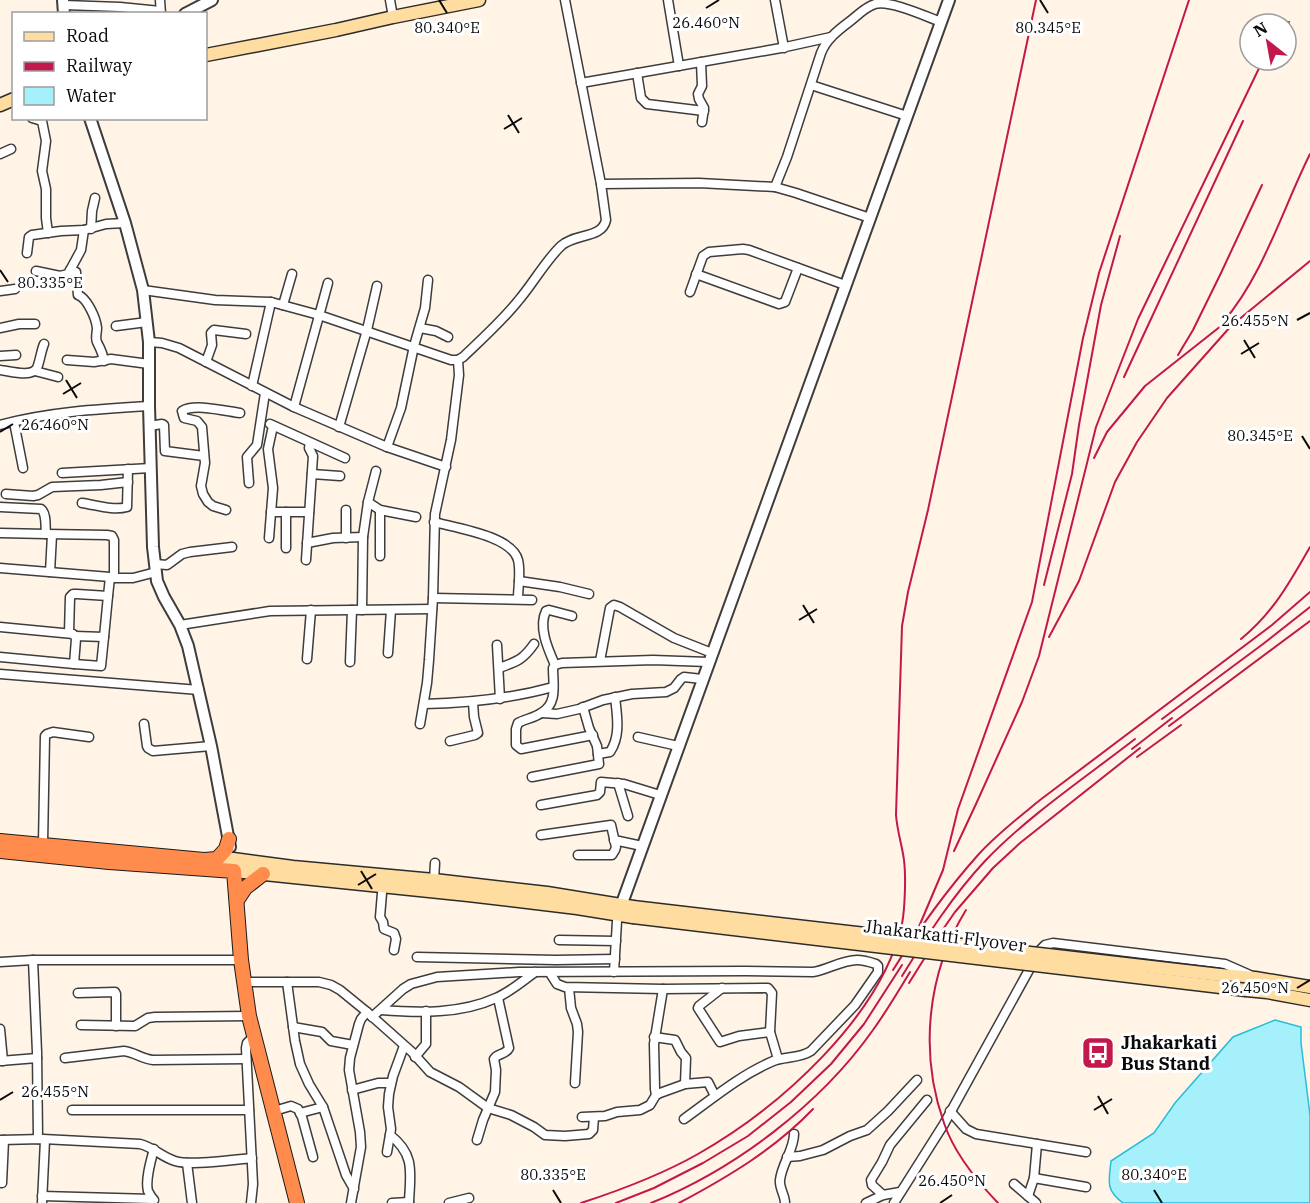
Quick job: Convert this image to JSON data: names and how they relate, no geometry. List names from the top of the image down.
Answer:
{
  "streets": {
    "main road": ["Jhakarkatti Flyover"]
  },
  "places": {
    "bus stop": ["Jhakarkati Bus Stand"]
  },
  "legend": ["Road", "Railway", "Water"],
  "north": "top left",
  "coordinates": [
    "26.460°N",
    "80.340°E",
    "80.345°E",
    "80.335°E",
    "26.455°N",
    "26.450°N"
  ]
}
